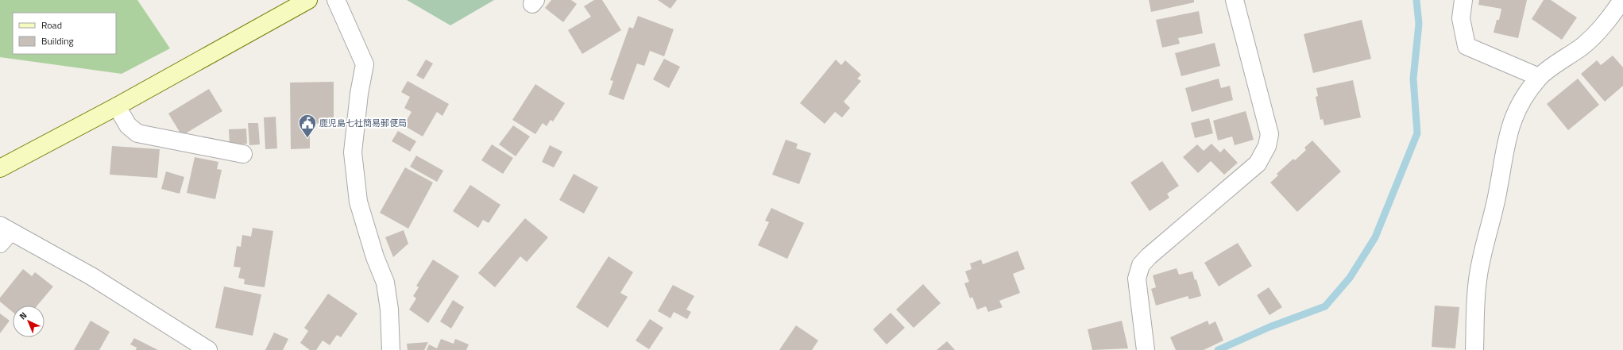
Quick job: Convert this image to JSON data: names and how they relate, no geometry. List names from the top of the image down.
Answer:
{
  "places": {
    "public building": ["鹿児島七社簡易郵便局"]
  },
  "legend": ["Road", "Building"],
  "north": "top left"
}
